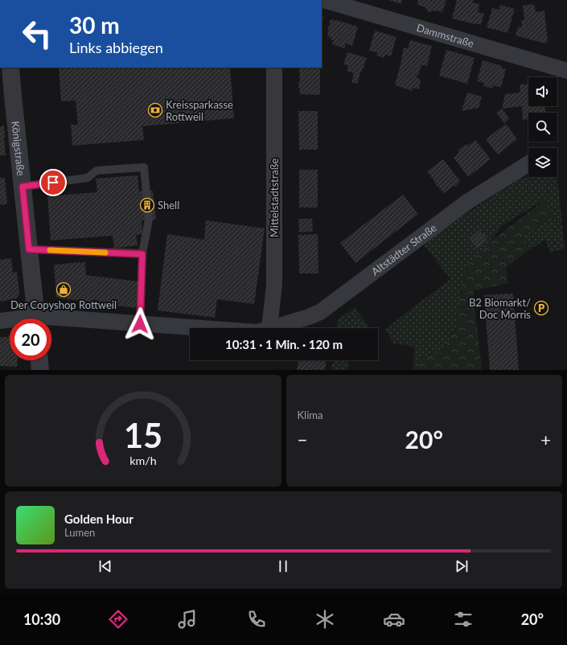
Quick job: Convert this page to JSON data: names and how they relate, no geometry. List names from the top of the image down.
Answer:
{
  "streets": {
    "street": [
      "Dammstraße",
      "Königstraße",
      "Mittelstadtstraße",
      "Altstädter Straße"
    ]
  },
  "crossings": [
    ["Mittelstadtstraße", "Altstädter Straße"]
  ],
  "places": {
    "bank": ["Kreissparkasse Rottweil"],
    "building": ["Shell"],
    "shop": ["Der Copyshop Rottweil"],
    "parking": ["B2 Biomarkt/ Doc Morris"]
  },
  "page": {
    "turn": ["30 m", "Links abbiegen"],
    "limit": "20",
    "trip": "10:31 · 1 Min. · 120 m",
    "tile": "Klima",
    "heat": ["−", "20°", "+"],
    "song": ["Golden Hour", "Lumen"],
    "tabs": ["10:30", "20°"],
    "gauge": ["15", "km/h"]
  }
}
